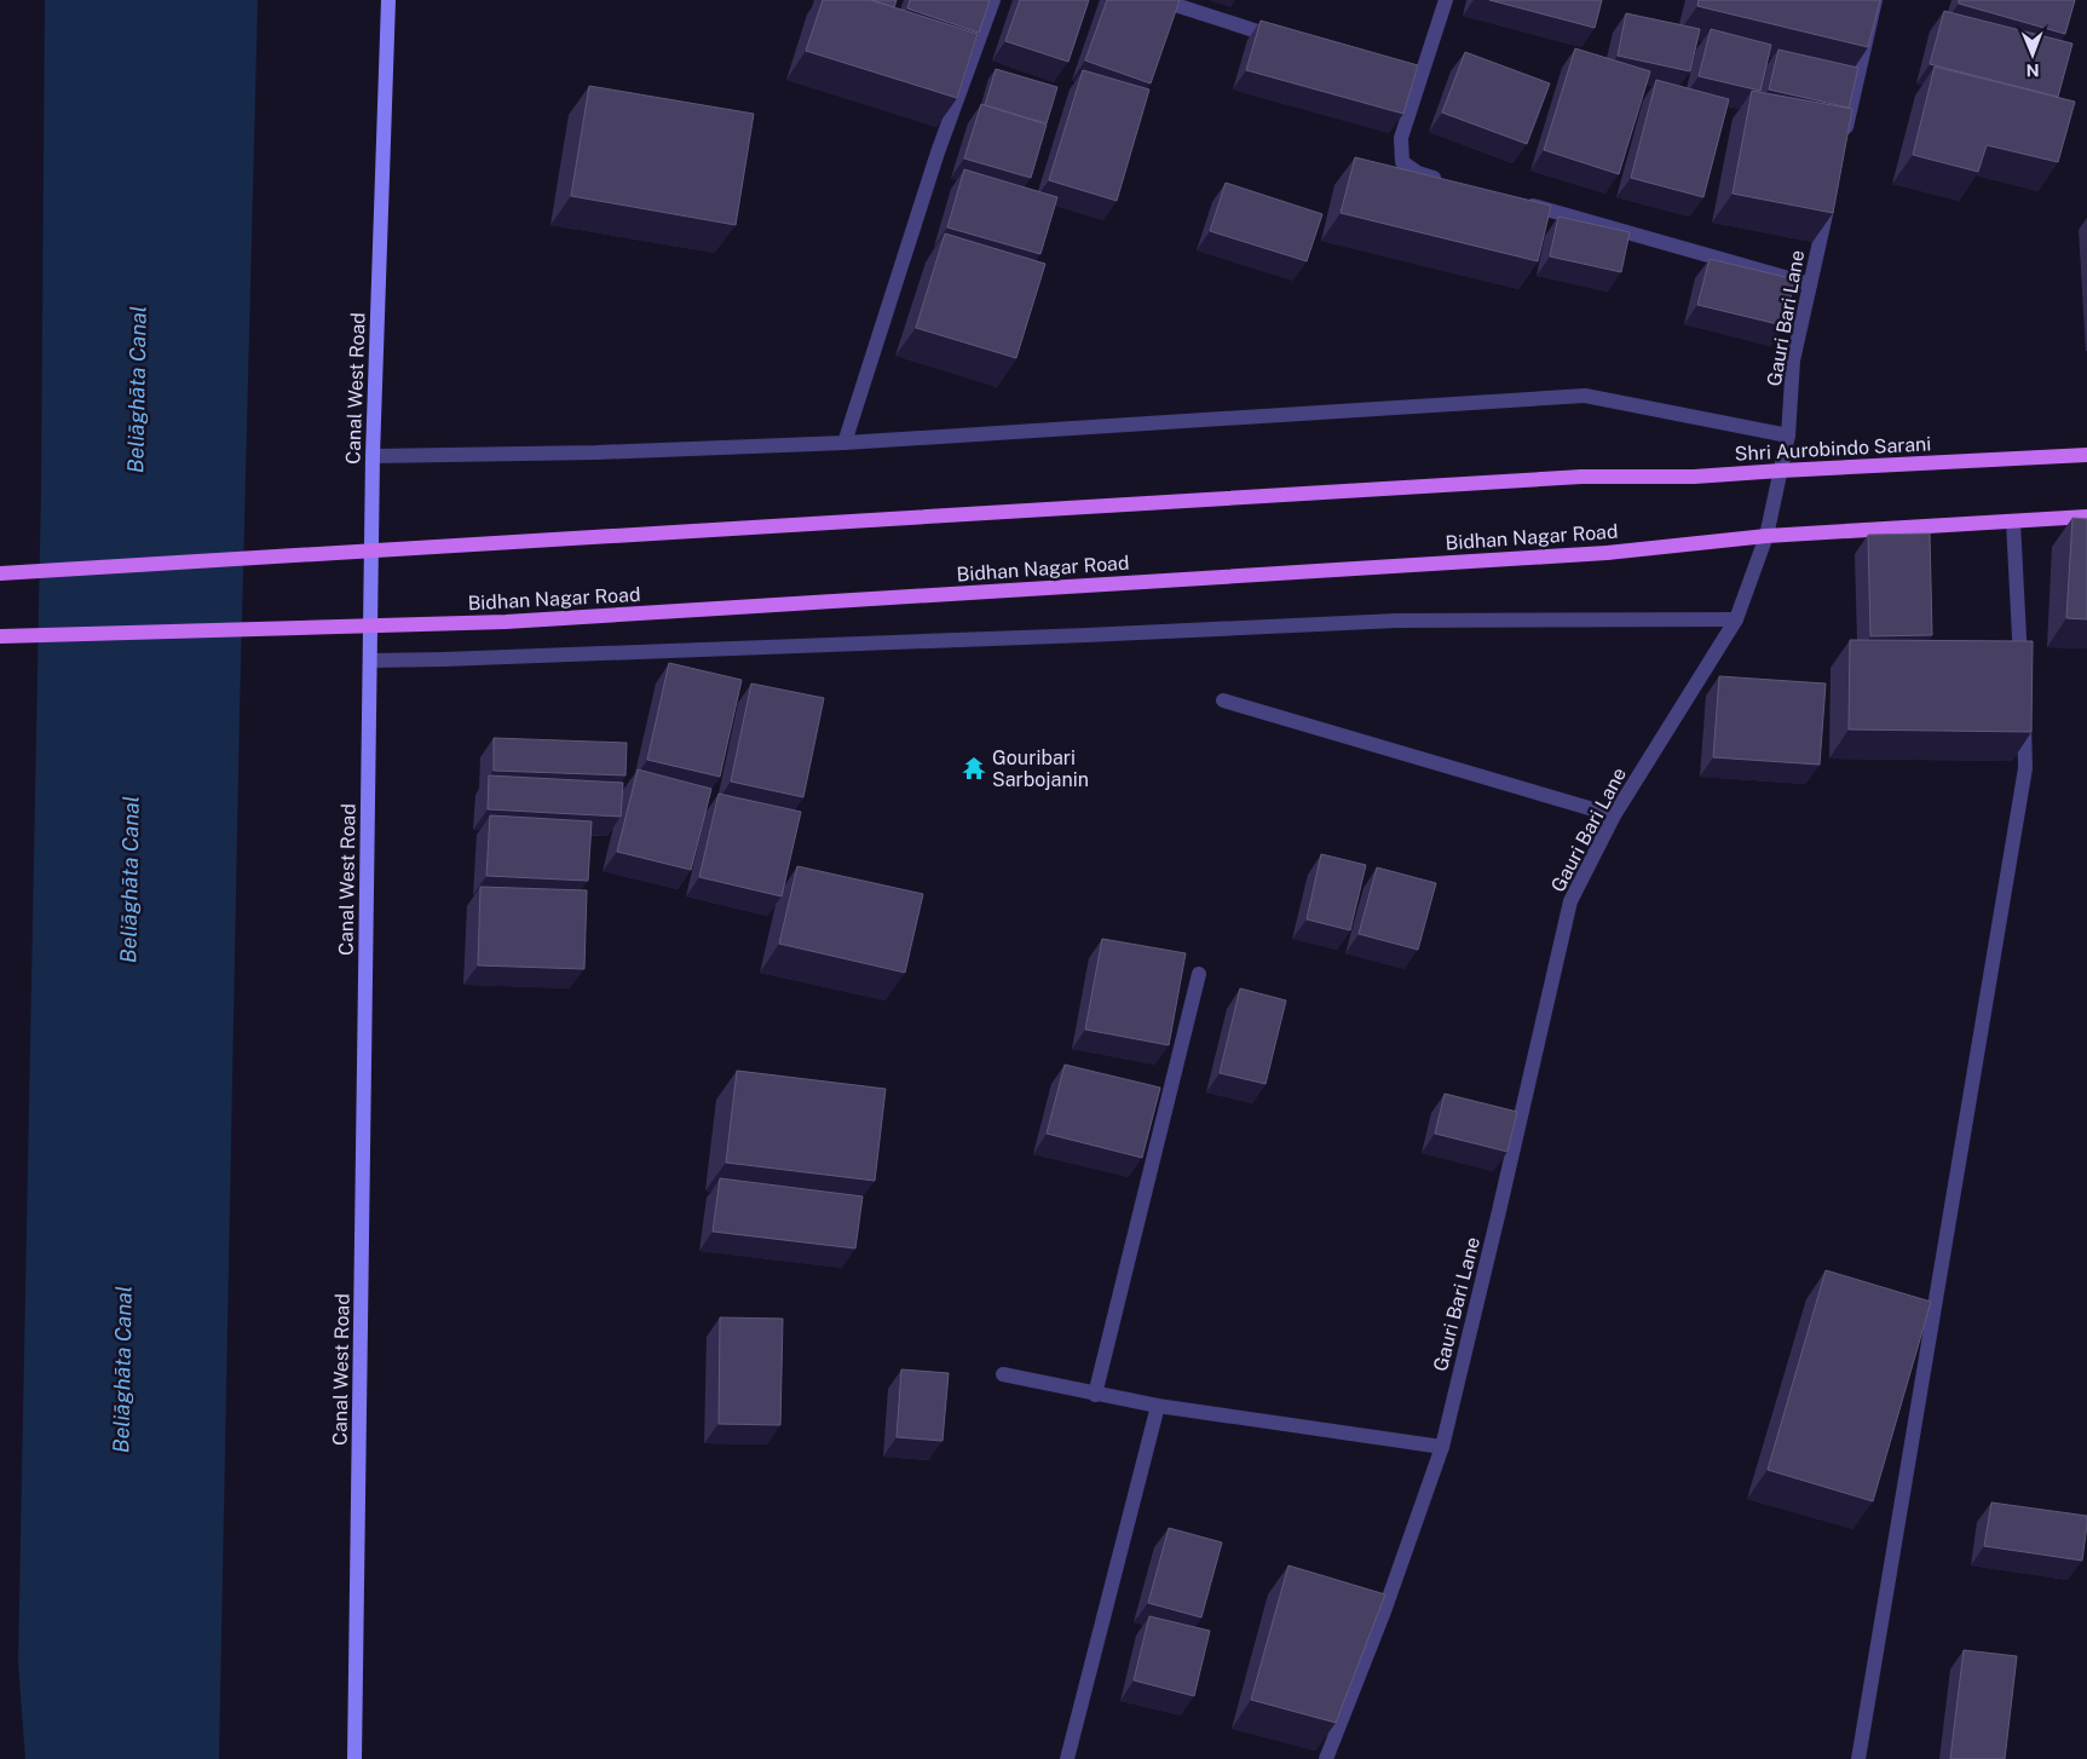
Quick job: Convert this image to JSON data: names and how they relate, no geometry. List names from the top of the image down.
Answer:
{
  "streets": {
    "main road": ["Canal West Road", "Shri Aurobindo Sarani", "Bidhan Nagar Road"],
    "street": ["Gauri Bari Lane"]
  },
  "crossings": [
    ["Gauri Bari Lane", "Shri Aurobindo Sarani"],
    ["Gauri Bari Lane", "Bidhan Nagar Road"]
  ],
  "water": ["Beliāghāta Canal"],
  "places": {
    "temple": ["Gouribari Sarbojanin"]
  },
  "north": "bottom"
}
